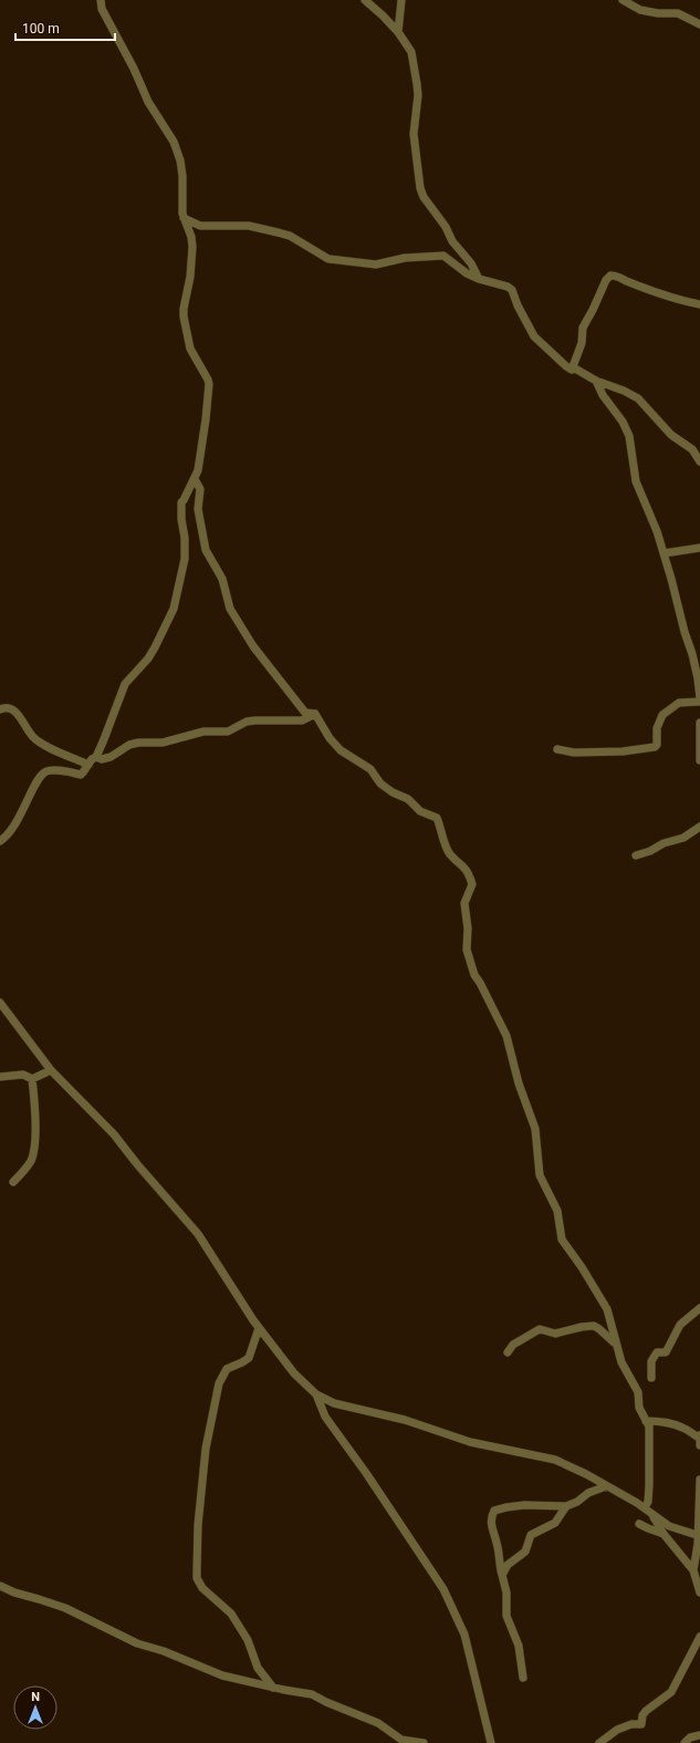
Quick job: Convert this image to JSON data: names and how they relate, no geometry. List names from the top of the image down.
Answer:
{
  "scale_bar": "100 m",
  "north": "top"
}
